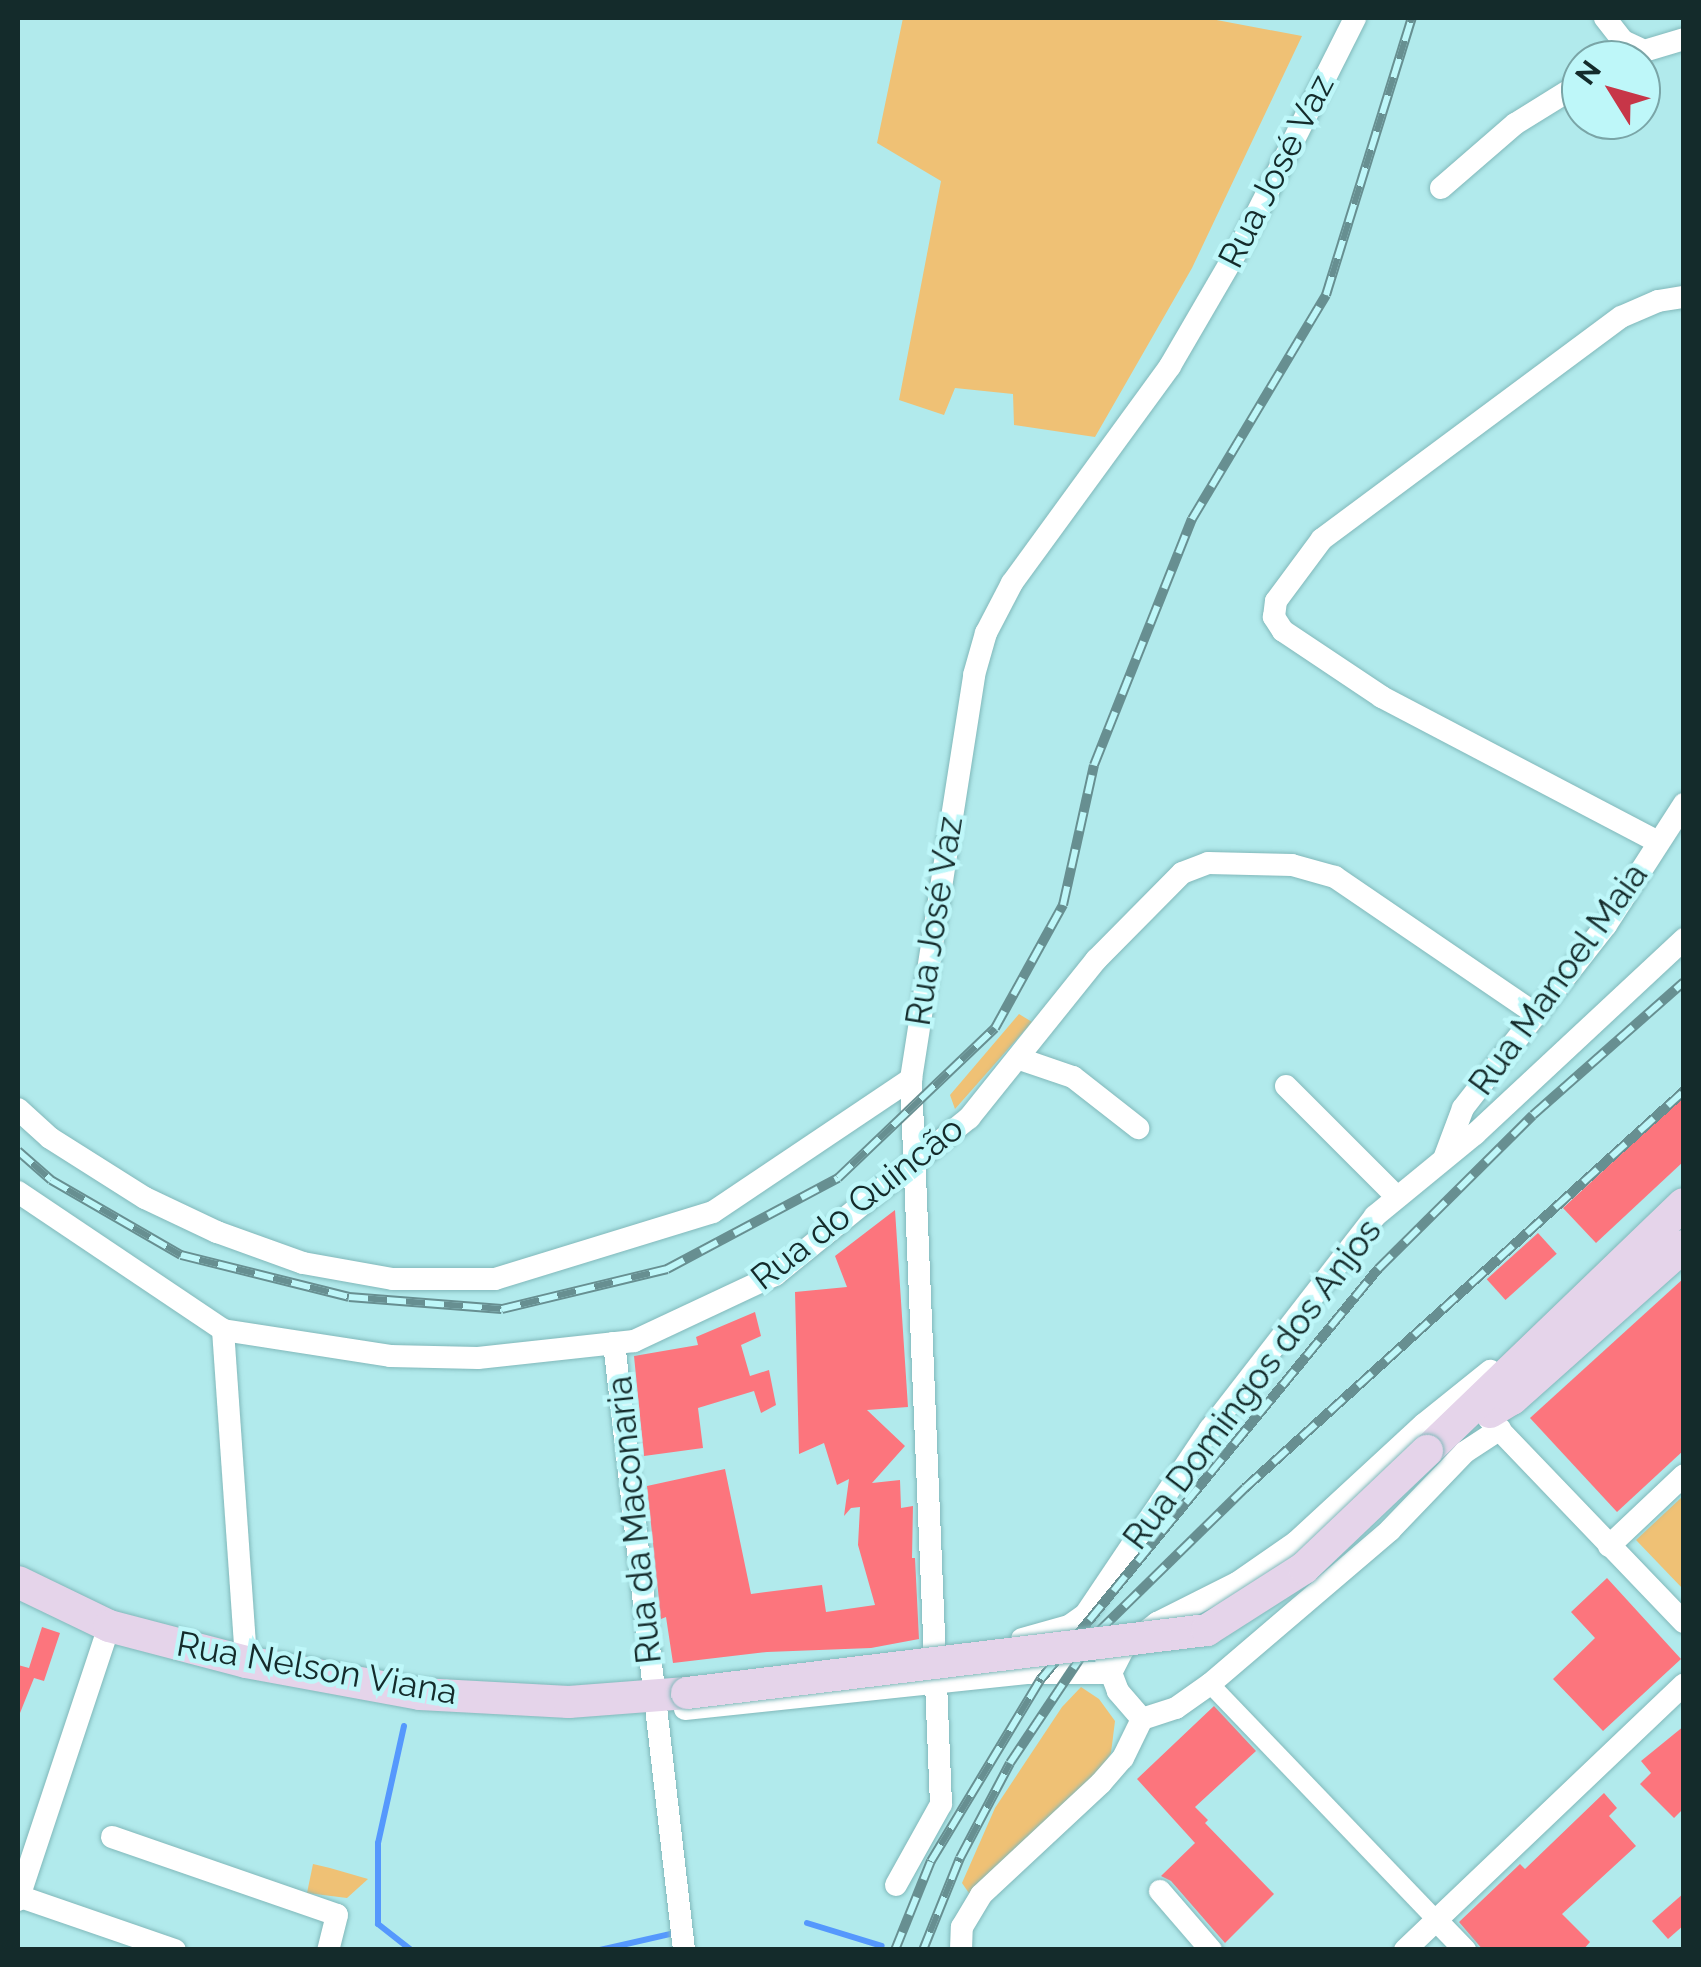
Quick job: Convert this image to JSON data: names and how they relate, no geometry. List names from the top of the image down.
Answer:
{
  "streets": {
    "main road": ["Rua Nelson Viana"],
    "street": [
      "Rua José Vaz",
      "Rua Manoel Maia",
      "Rua do Quincão",
      "Rua Domingos dos Anjos",
      "Rua da Maconaria"
    ]
  },
  "crossings": [
    ["Rua José Vaz", "Rua do Quincão"],
    ["Rua Manoel Maia", "Rua do Quincão"],
    ["Rua Manoel Maia", "Rua Domingos dos Anjos"],
    ["Rua do Quincão", "Rua da Maconaria"],
    ["Rua da Maconaria", "Rua Nelson Viana"]
  ],
  "north": "top left"
}
